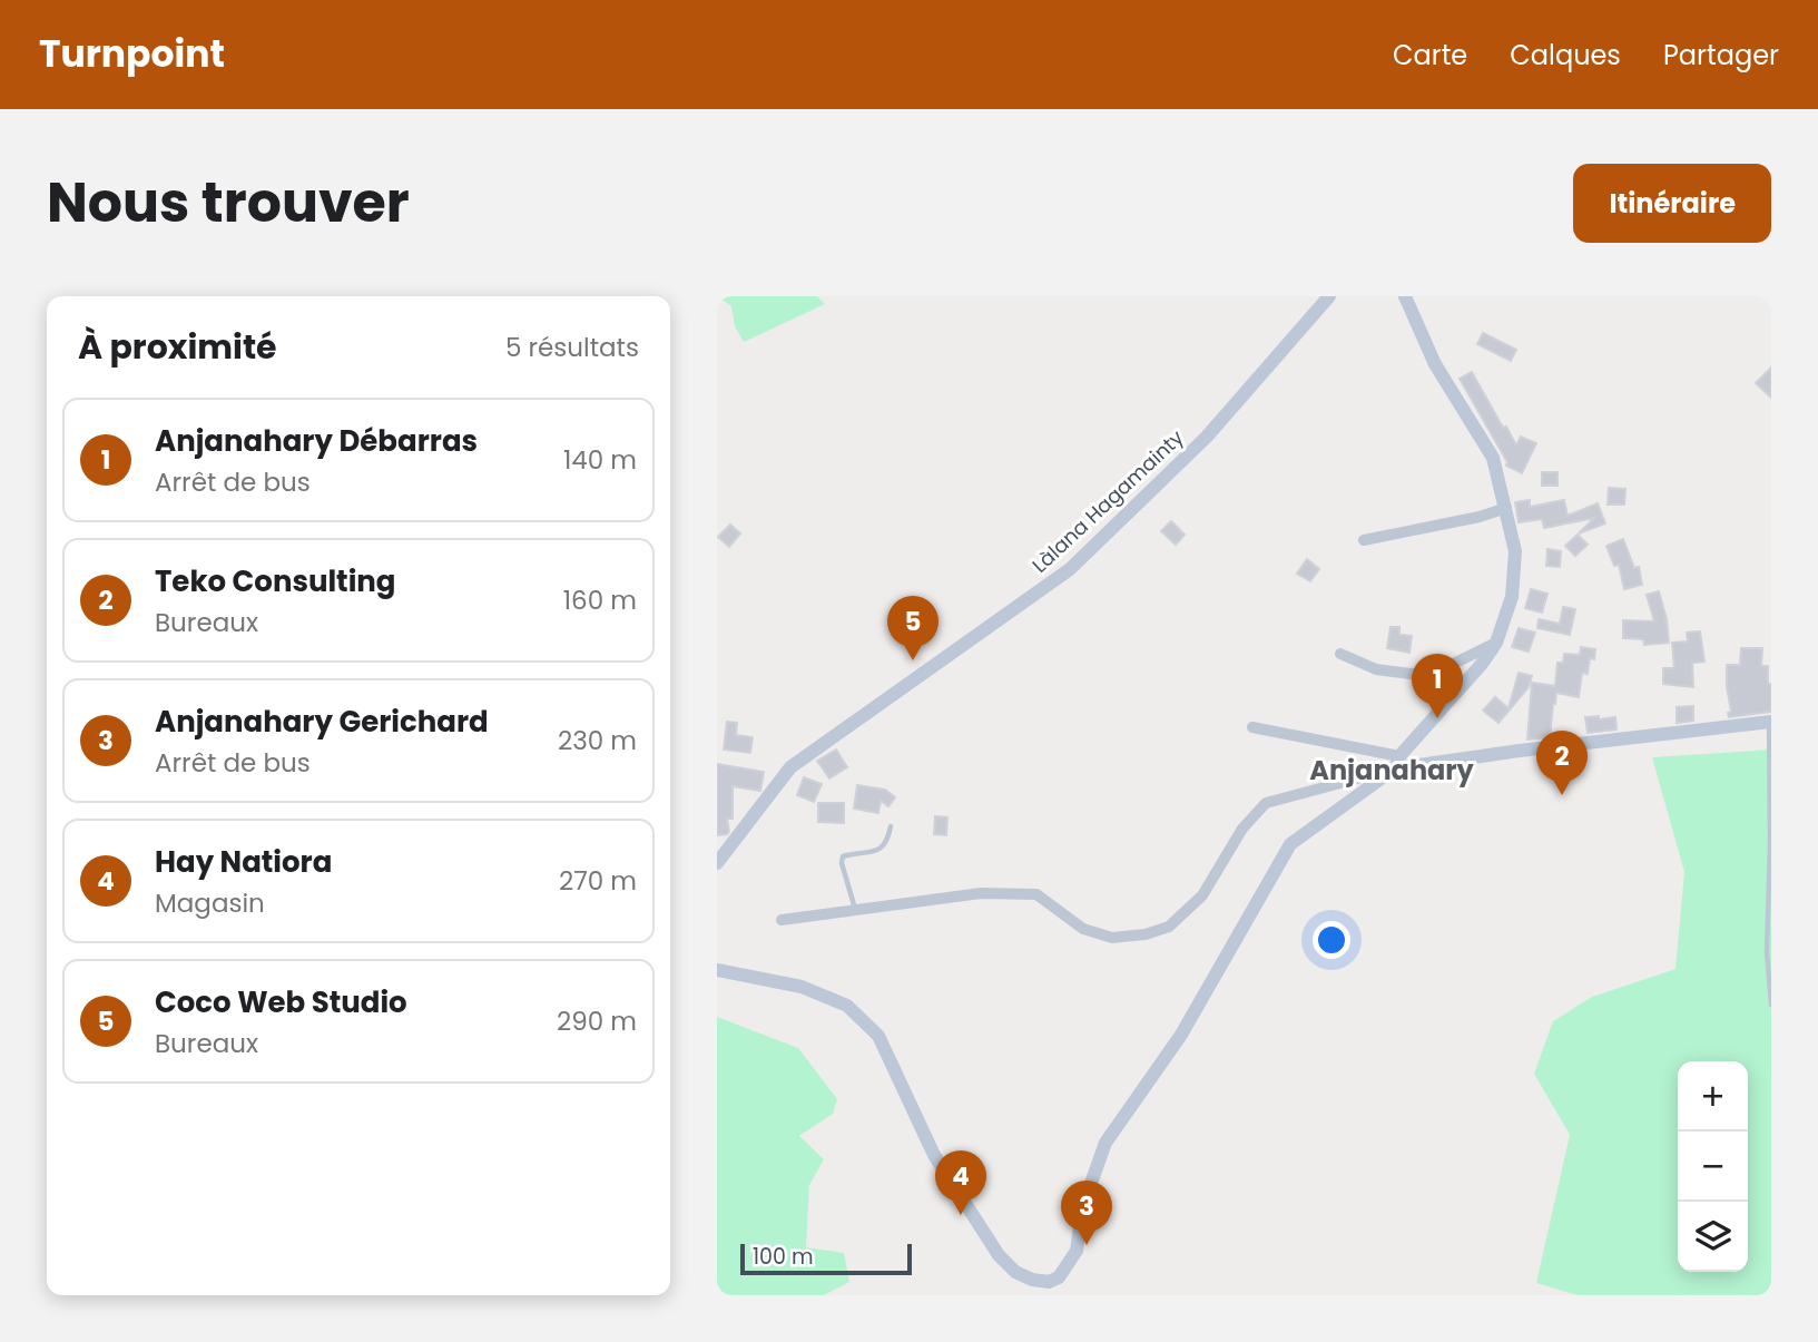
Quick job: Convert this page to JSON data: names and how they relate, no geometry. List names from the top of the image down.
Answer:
{
  "streets": {
    "main road": ["Làlana Hagamainty"]
  },
  "districts": ["Anjanahary"],
  "scale_bar": "100 m",
  "page": {
    "header": "Turnpoint",
    "nav": ["Carte", "Calques", "Partager"],
    "title": "Nous trouver",
    "buttons": "Itinéraire",
    "heading": ["À proximité", "5 résultats"],
    "list": [
      {
        "mark": "1",
        "name": "Anjanahary Débarras",
        "note": "Arrêt de bus",
        "value": "140 m"
      },
      {
        "mark": "2",
        "name": "Teko Consulting",
        "note": "Bureaux",
        "value": "160 m"
      },
      {
        "mark": "3",
        "name": "Anjanahary Gerichard",
        "note": "Arrêt de bus",
        "value": "230 m"
      },
      {
        "mark": "4",
        "name": "Hay Natiora",
        "note": "Magasin",
        "value": "270 m"
      },
      {
        "mark": "5",
        "name": "Coco Web Studio",
        "note": "Bureaux",
        "value": "290 m"
      }
    ],
    "pins": [
      "5",
      "1",
      "2",
      "4",
      "3"
    ],
    "map_buttons": ["+", "−"],
    "scale": "100 m"
  }
}
